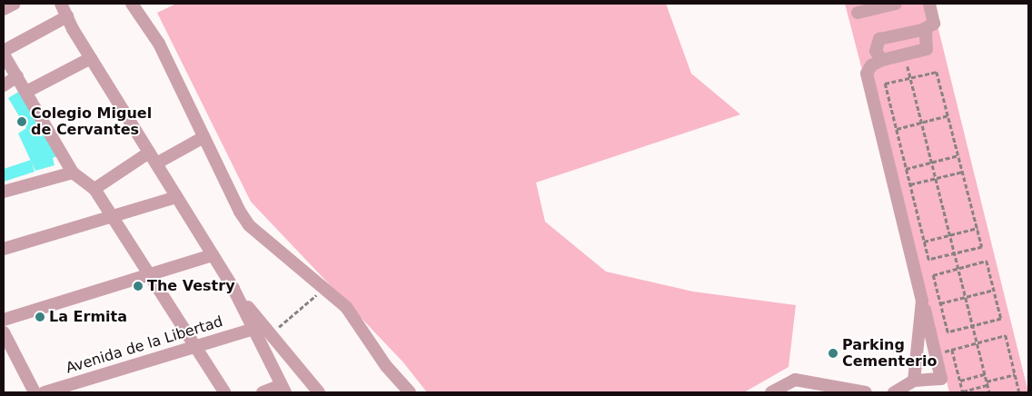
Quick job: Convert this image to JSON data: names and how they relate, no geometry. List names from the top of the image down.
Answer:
{
  "streets": {
    "street": ["Avenida de la Libertad"]
  },
  "places": [
    "Colegio Miguel de Cervantes",
    "The Vestry",
    "La Ermita",
    "Parking Cementerio"
  ]
}
